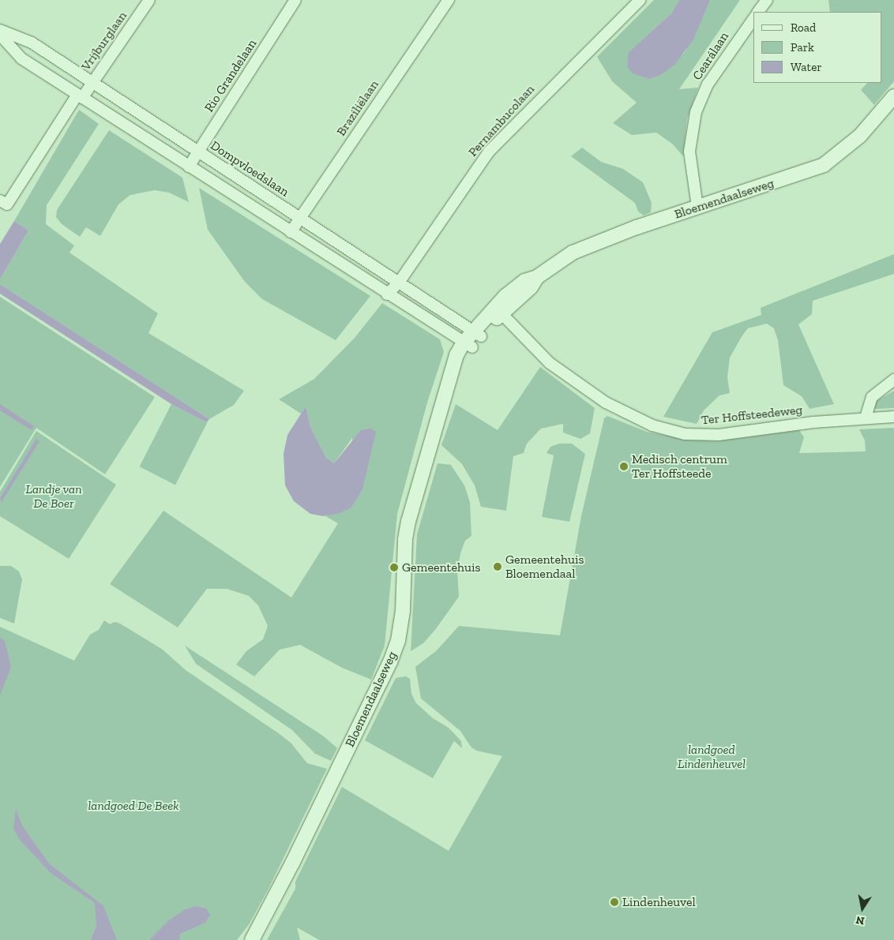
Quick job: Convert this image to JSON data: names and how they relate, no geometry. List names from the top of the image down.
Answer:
{
  "streets": {
    "street": [
      "Vrijburglaan",
      "Cearálaan",
      "Rio Grandelaan",
      "Braziliëlaan",
      "Pernambucolaan",
      "Dompvloedslaan",
      "Bloemendaalseweg",
      "Ter Hoffsteedeweg"
    ]
  },
  "crossings": [
    ["Vrijburglaan", "Dompvloedslaan"],
    ["Cearálaan", "Bloemendaalseweg"],
    ["Rio Grandelaan", "Dompvloedslaan"],
    ["Braziliëlaan", "Dompvloedslaan"],
    ["Pernambucolaan", "Dompvloedslaan"],
    ["Dompvloedslaan", "Bloemendaalseweg"],
    ["Bloemendaalseweg", "Ter Hoffsteedeweg"]
  ],
  "parks": ["Landje van De Boer", "landgoed Lindenheuvel", "landgoed De Beek"],
  "places": [
    "Medisch centrum Ter Hoffsteede",
    "Gemeentehuis Bloemendaal",
    "Gemeentehuis",
    "Lindenheuvel"
  ],
  "legend": ["Road", "Park", "Water"],
  "north": "bottom"
}
